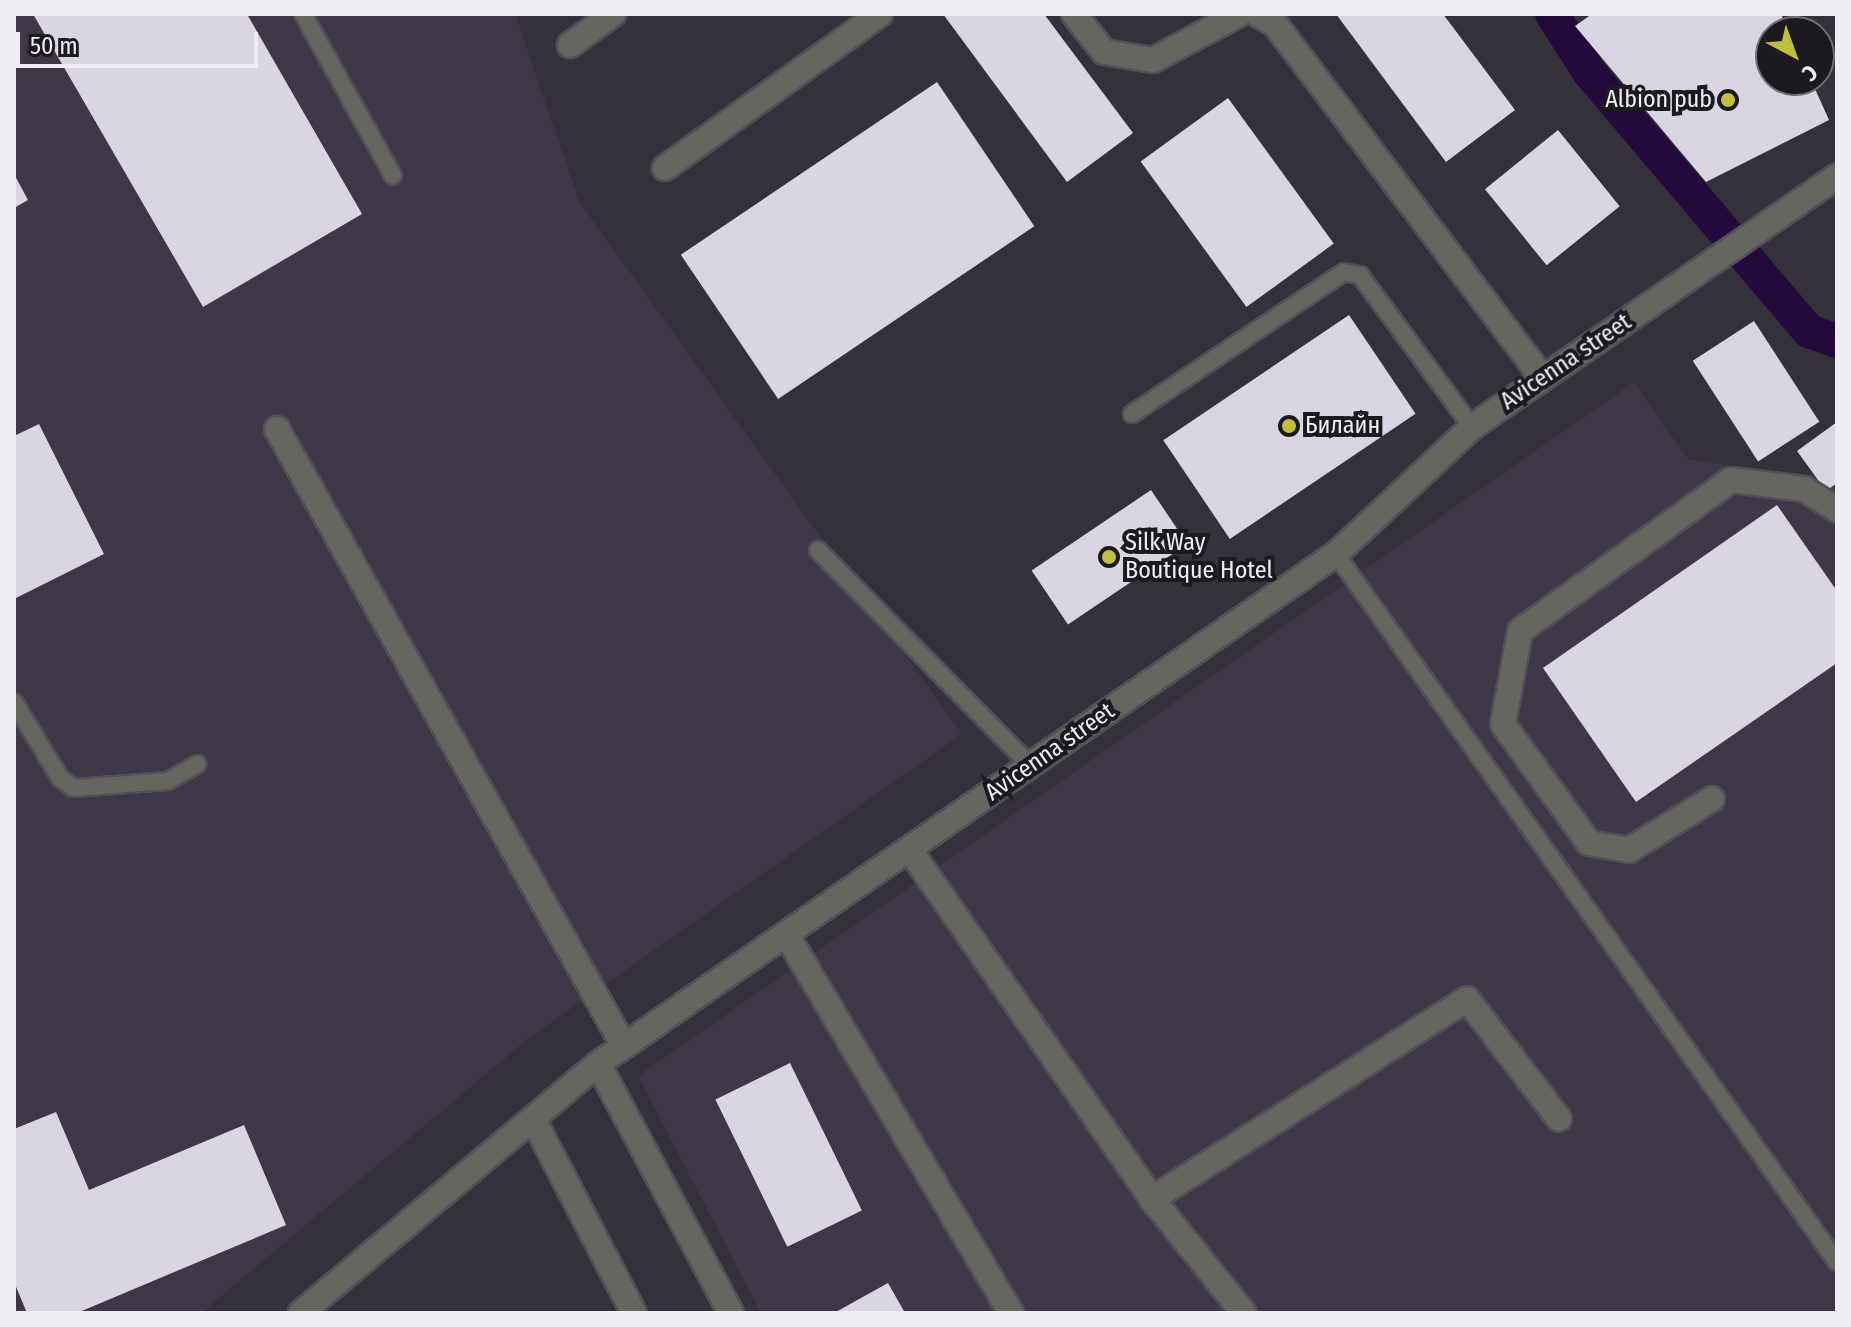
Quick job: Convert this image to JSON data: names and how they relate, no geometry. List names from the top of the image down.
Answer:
{
  "streets": {
    "street": ["Avicenna street"]
  },
  "places": ["Albion pub", "Билайн", "Silk Way Boutique Hotel"],
  "scale_bar": "50 m",
  "north": "bottom right"
}
